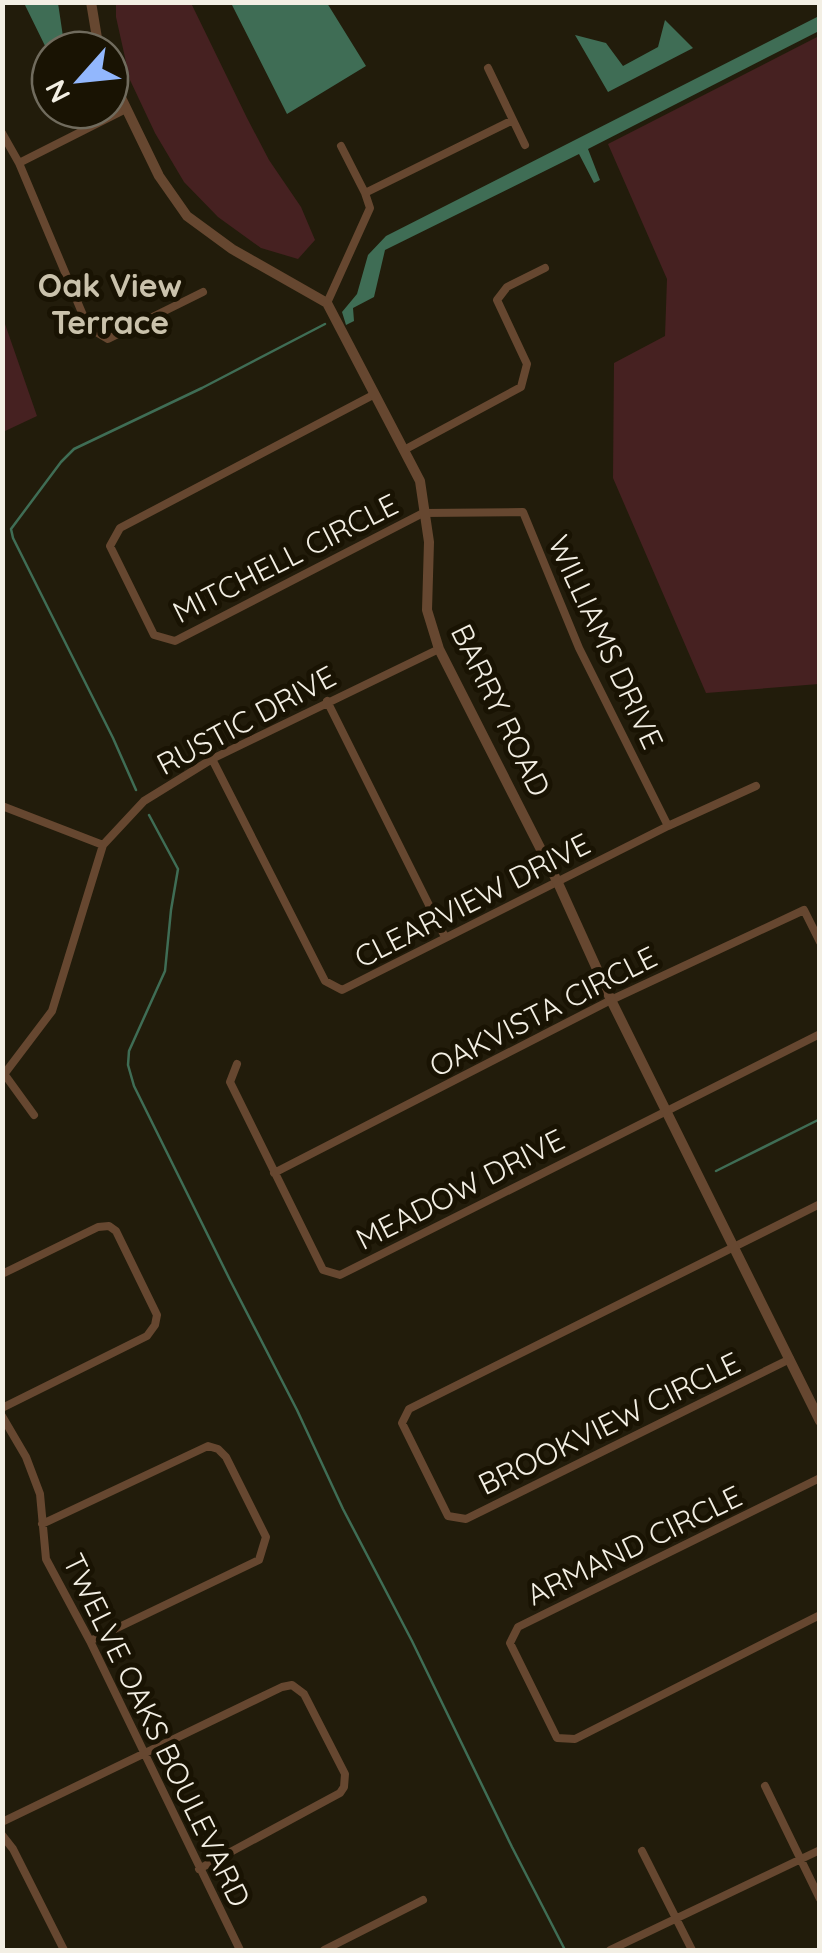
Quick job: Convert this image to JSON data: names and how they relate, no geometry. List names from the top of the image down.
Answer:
{
  "streets": {
    "street": [
      "MITCHELL CIRCLE",
      "WILLIAMS DRIVE",
      "BARRY ROAD",
      "RUSTIC DRIVE",
      "CLEARVIEW DRIVE",
      "OAKVISTA CIRCLE",
      "MEADOW DRIVE",
      "BROOKVIEW CIRCLE",
      "ARMAND CIRCLE",
      "TWELVE OAKS BOULEVARD"
    ]
  },
  "crossings": [
    ["MITCHELL CIRCLE", "WILLIAMS DRIVE"],
    ["MITCHELL CIRCLE", "BARRY ROAD"],
    ["WILLIAMS DRIVE", "BARRY ROAD"],
    ["WILLIAMS DRIVE", "CLEARVIEW DRIVE"],
    ["BARRY ROAD", "RUSTIC DRIVE"],
    ["BARRY ROAD", "CLEARVIEW DRIVE"],
    ["BARRY ROAD", "OAKVISTA CIRCLE"],
    ["BARRY ROAD", "MEADOW DRIVE"],
    ["BARRY ROAD", "BROOKVIEW CIRCLE"],
    ["RUSTIC DRIVE", "CLEARVIEW DRIVE"],
    ["OAKVISTA CIRCLE", "MEADOW DRIVE"]
  ],
  "districts": ["Oak View Terrace"],
  "north": "bottom left"
}
